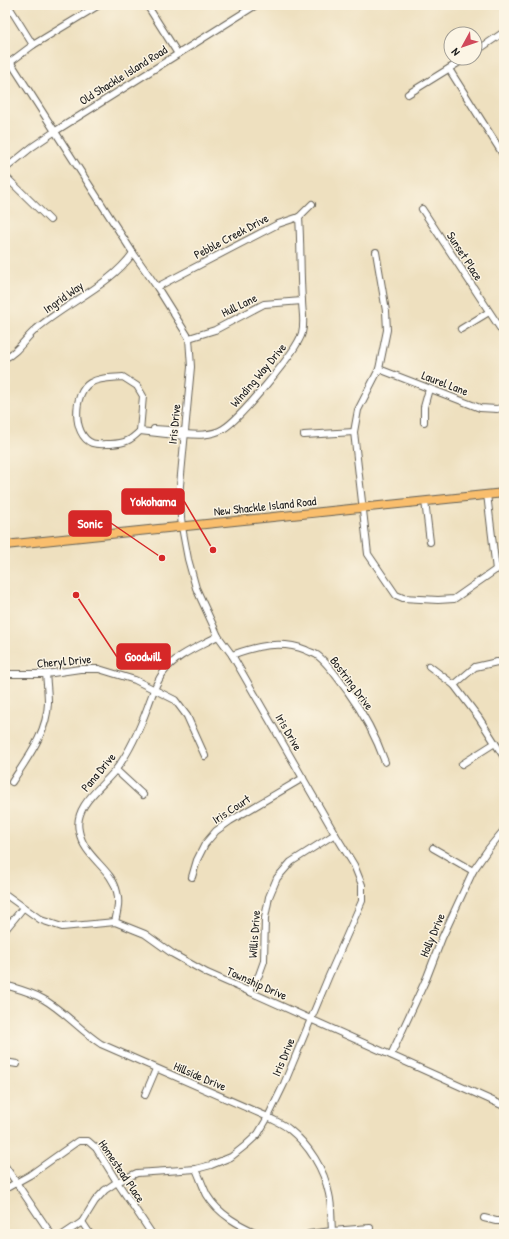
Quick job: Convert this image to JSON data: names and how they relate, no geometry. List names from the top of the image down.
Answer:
{
  "streets": {
    "main road": ["New Shackle Island Road"],
    "street": [
      "Old Shackle Island Road",
      "Pebble Creek Drive",
      "Sunset Place",
      "Ingrid Way",
      "Hull Lane",
      "Winding Way Drive",
      "Laurel Lane",
      "Iris Drive",
      "Cheryl Drive",
      "Bostring Drive",
      "Pana Drive",
      "Iris Court",
      "Willis Drive",
      "Holly Drive",
      "Township Drive",
      "Hillside Drive",
      "Homestead Place"
    ]
  },
  "crossings": [
    ["Old Shackle Island Road", "Iris Drive"],
    ["Pebble Creek Drive", "Winding Way Drive"],
    ["Pebble Creek Drive", "Iris Drive"],
    ["Ingrid Way", "Iris Drive"],
    ["Hull Lane", "Winding Way Drive"],
    ["Hull Lane", "Iris Drive"],
    ["Winding Way Drive", "Iris Drive"],
    ["Iris Drive", "New Shackle Island Road"],
    ["Iris Drive", "Bostring Drive"],
    ["Iris Drive", "Pana Drive"],
    ["Iris Drive", "Iris Court"],
    ["Iris Drive", "Willis Drive"],
    ["Iris Drive", "Township Drive"],
    ["Iris Drive", "Hillside Drive"],
    ["Iris Drive", "Homestead Place"],
    ["Cheryl Drive", "Pana Drive"],
    ["Pana Drive", "Township Drive"],
    ["Willis Drive", "Township Drive"],
    ["Holly Drive", "Township Drive"]
  ],
  "places": ["Yokohama", "Sonic", "Goodwill"],
  "north": "bottom left"
}
